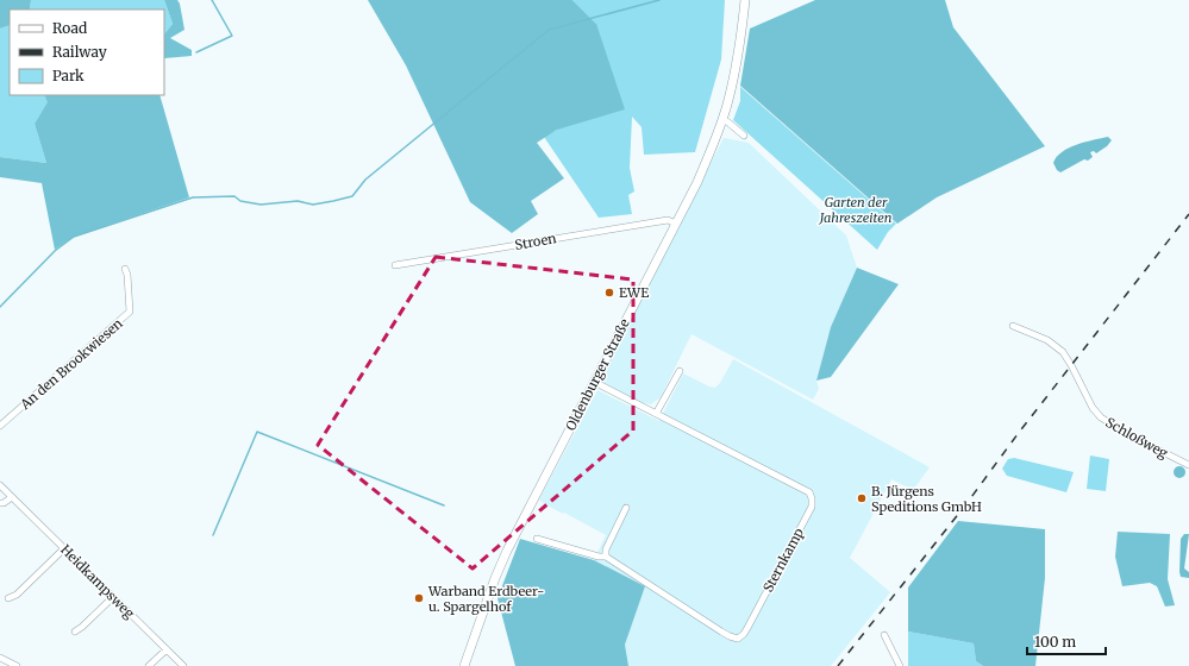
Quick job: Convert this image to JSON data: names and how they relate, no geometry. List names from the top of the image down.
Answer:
{
  "streets": {
    "main road": ["Oldenburger Straße"],
    "street": [
      "Stroen",
      "An den Brookwiesen",
      "Schloßweg",
      "Sternkamp",
      "Heidkampsweg"
    ]
  },
  "crossings": [
    ["Stroen", "Oldenburger Straße"],
    ["Oldenburger Straße", "Sternkamp"]
  ],
  "parks": ["Garten der Jahreszeiten"],
  "places": ["EWE", "B. Jürgens Speditions GmbH", "Warband Erdbeer- u. Spargelhof"],
  "legend": ["Road", "Railway", "Park"],
  "scale_bar": "100 m"
}
